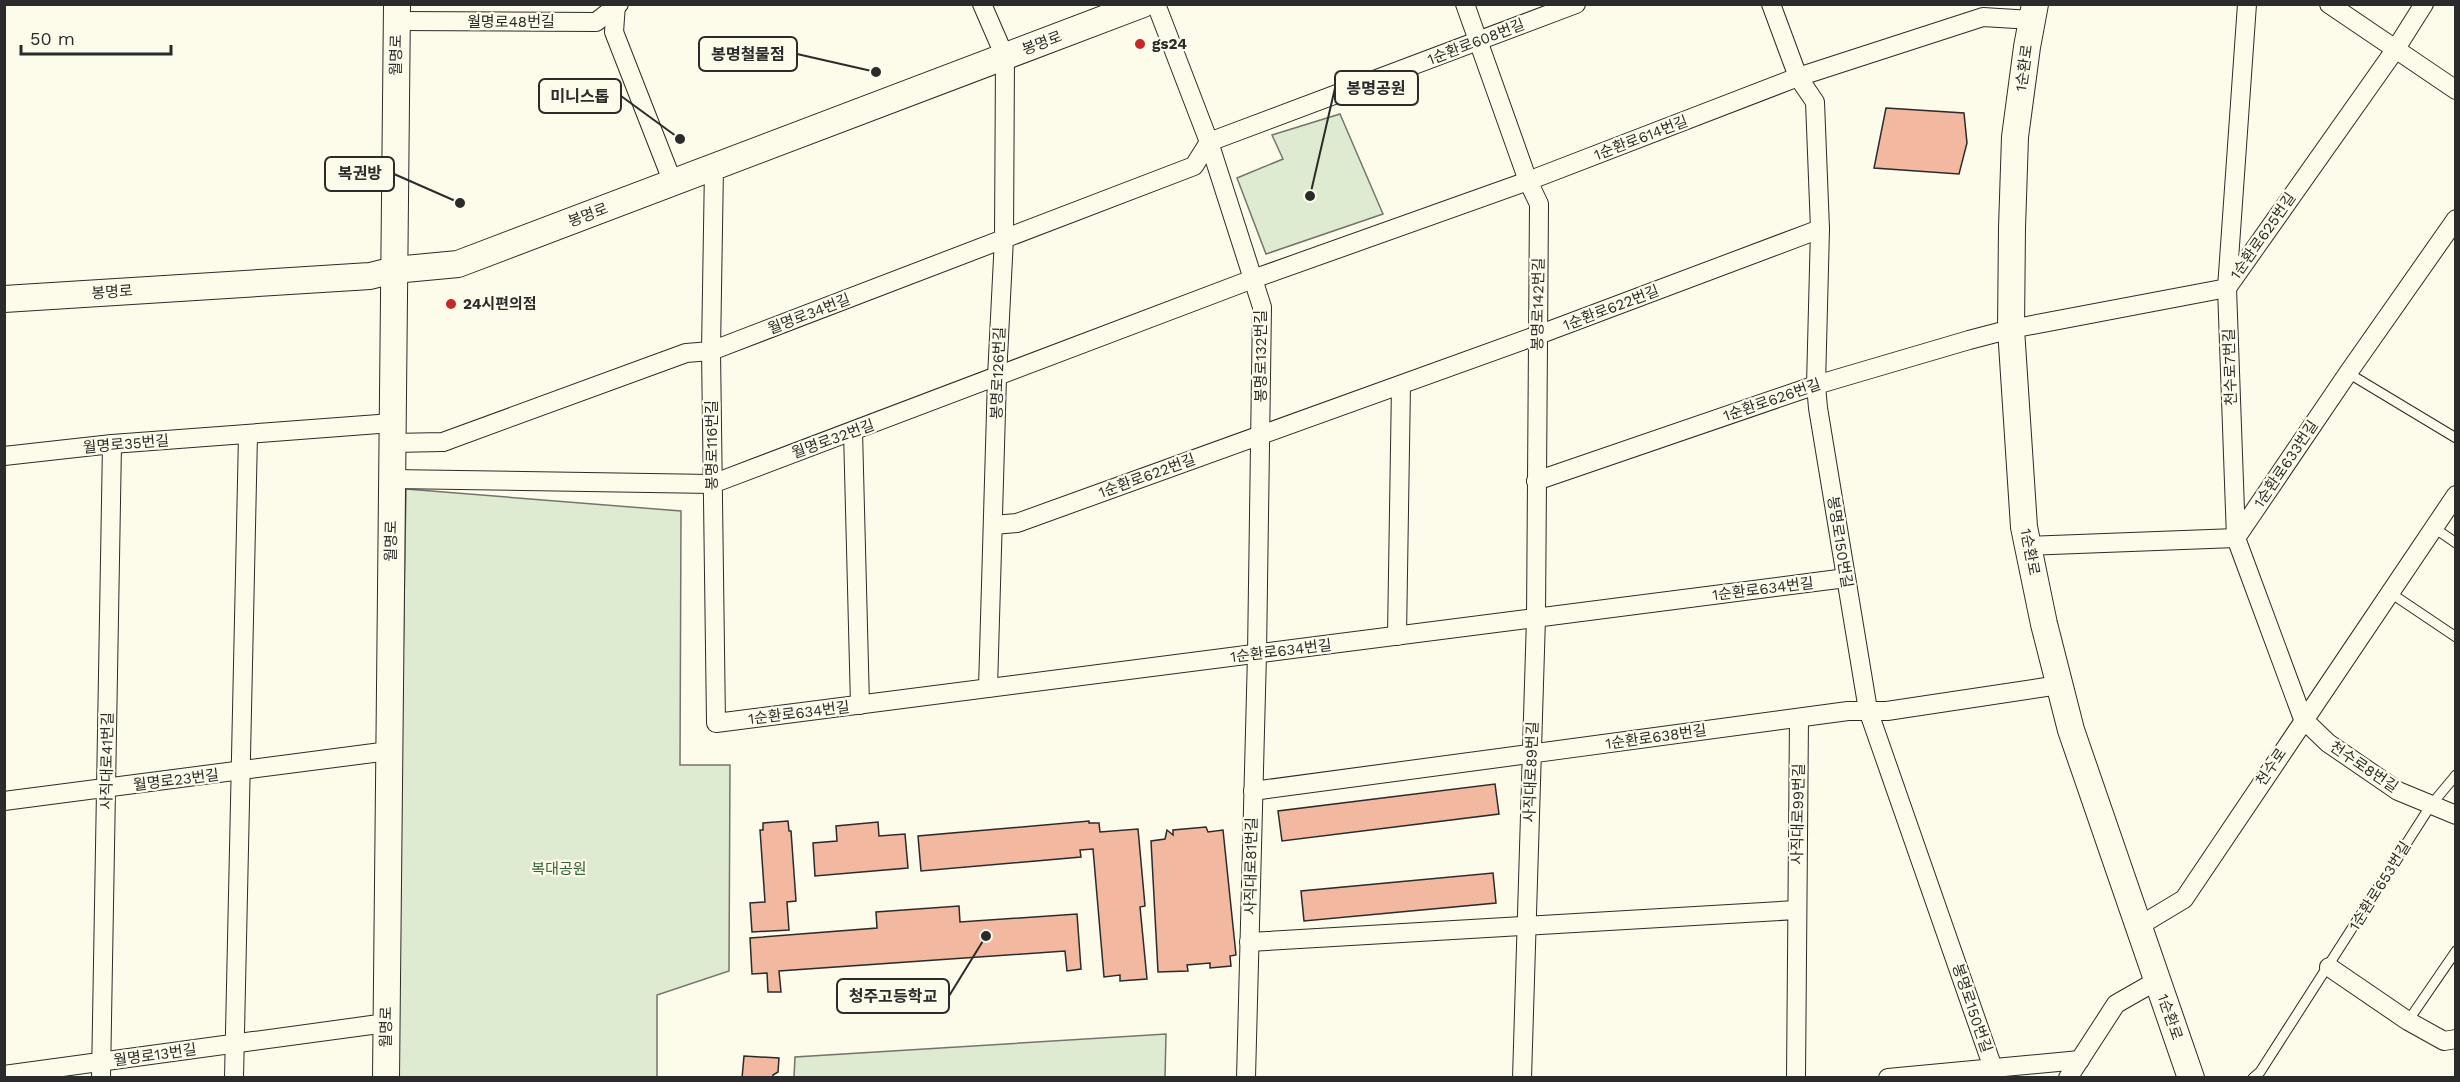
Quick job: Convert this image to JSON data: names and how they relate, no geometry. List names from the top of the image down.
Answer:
{
  "streets": {
    "street": [
      "월명로48번길",
      "1순환로608번길",
      "봉명로",
      "월명로",
      "1순환로",
      "1순환로614번길",
      "1순환로625번길",
      "봉명로142번길",
      "1순환로622번길",
      "월명로34번길",
      "봉명로132번길",
      "천수로7번길",
      "봉명로126번길",
      "1순환로626번길",
      "월명로32번길",
      "월명로35번길",
      "봉명로116번길",
      "1순환로633번길",
      "봉명로150번길",
      "1순환로634번길",
      "1순환로638번길",
      "사직대로41번길",
      "천수로",
      "천수로8번길",
      "사직대로89번길",
      "월명로23번길",
      "사직대로99번길",
      "사직대로81번길",
      "월명로13번길"
    ],
    "lane": ["1순환로653번길"]
  },
  "crossings": [
    ["월명로48번길", "월명로"],
    ["1순환로608번길", "봉명로142번길"],
    ["1순환로608번길", "월명로34번길"],
    ["1순환로608번길", "봉명로132번길"],
    ["봉명로", "월명로"],
    ["봉명로", "봉명로126번길"],
    ["봉명로", "봉명로116번길"],
    ["월명로", "월명로34번길"],
    ["월명로", "월명로32번길"],
    ["월명로", "월명로35번길"],
    ["월명로", "월명로23번길"],
    ["월명로", "월명로13번길"],
    ["1순환로", "1순환로614번길"],
    ["1순환로", "1순환로625번길"],
    ["1순환로", "1순환로626번길"],
    ["1순환로", "1순환로638번길"],
    ["1순환로", "천수로"],
    ["1순환로614번길", "봉명로142번길"],
    ["1순환로614번길", "봉명로132번길"],
    ["1순환로614번길", "월명로32번길"],
    ["1순환로614번길", "봉명로150번길"],
    ["1순환로625번길", "천수로7번길"],
    ["1순환로625번길", "1순환로626번길"],
    ["봉명로142번길", "1순환로622번길"],
    ["봉명로142번길", "1순환로626번길"],
    ["봉명로142번길", "1순환로634번길"],
    ["봉명로142번길", "사직대로89번길"],
    ["1순환로622번길", "봉명로132번길"],
    ["1순환로622번길", "봉명로126번길"],
    ["1순환로622번길", "봉명로150번길"],
    ["월명로34번길", "봉명로132번길"],
    ["월명로34번길", "봉명로126번길"],
    ["월명로34번길", "월명로35번길"],
    ["월명로34번길", "봉명로116번길"],
    ["봉명로132번길", "월명로32번길"],
    ["봉명로132번길", "1순환로634번길"],
    ["봉명로132번길", "사직대로81번길"],
    ["천수로7번길", "1순환로633번길"],
    ["천수로7번길", "천수로"],
    ["천수로7번길", "천수로8번길"],
    ["봉명로126번길", "월명로32번길"],
    ["봉명로126번길", "1순환로634번길"],
    ["1순환로626번길", "봉명로150번길"],
    ["월명로32번길", "봉명로116번길"],
    ["월명로35번길", "사직대로41번길"],
    ["월명로35번길", "월명로23번길"],
    ["봉명로116번길", "1순환로634번길"],
    ["봉명로150번길", "1순환로634번길"],
    ["봉명로150번길", "1순환로638번길"],
    ["1순환로634번길", "사직대로89번길"],
    ["1순환로634번길", "사직대로81번길"],
    ["1순환로638번길", "사직대로89번길"],
    ["1순환로638번길", "사직대로99번길"],
    ["1순환로638번길", "사직대로81번길"],
    ["사직대로41번길", "월명로23번길"],
    ["사직대로41번길", "월명로13번길"],
    ["천수로", "천수로8번길"],
    ["천수로8번길", "1순환로653번길"],
    ["월명로23번길", "월명로13번길"]
  ],
  "parks": ["복대공원"],
  "places": [
    "gs24",
    "봉명철물점",
    "미니스톱",
    "봉명공원",
    "복권방",
    "24시편의점",
    "청주고등학교"
  ],
  "scale_bar": "50 m"
}
